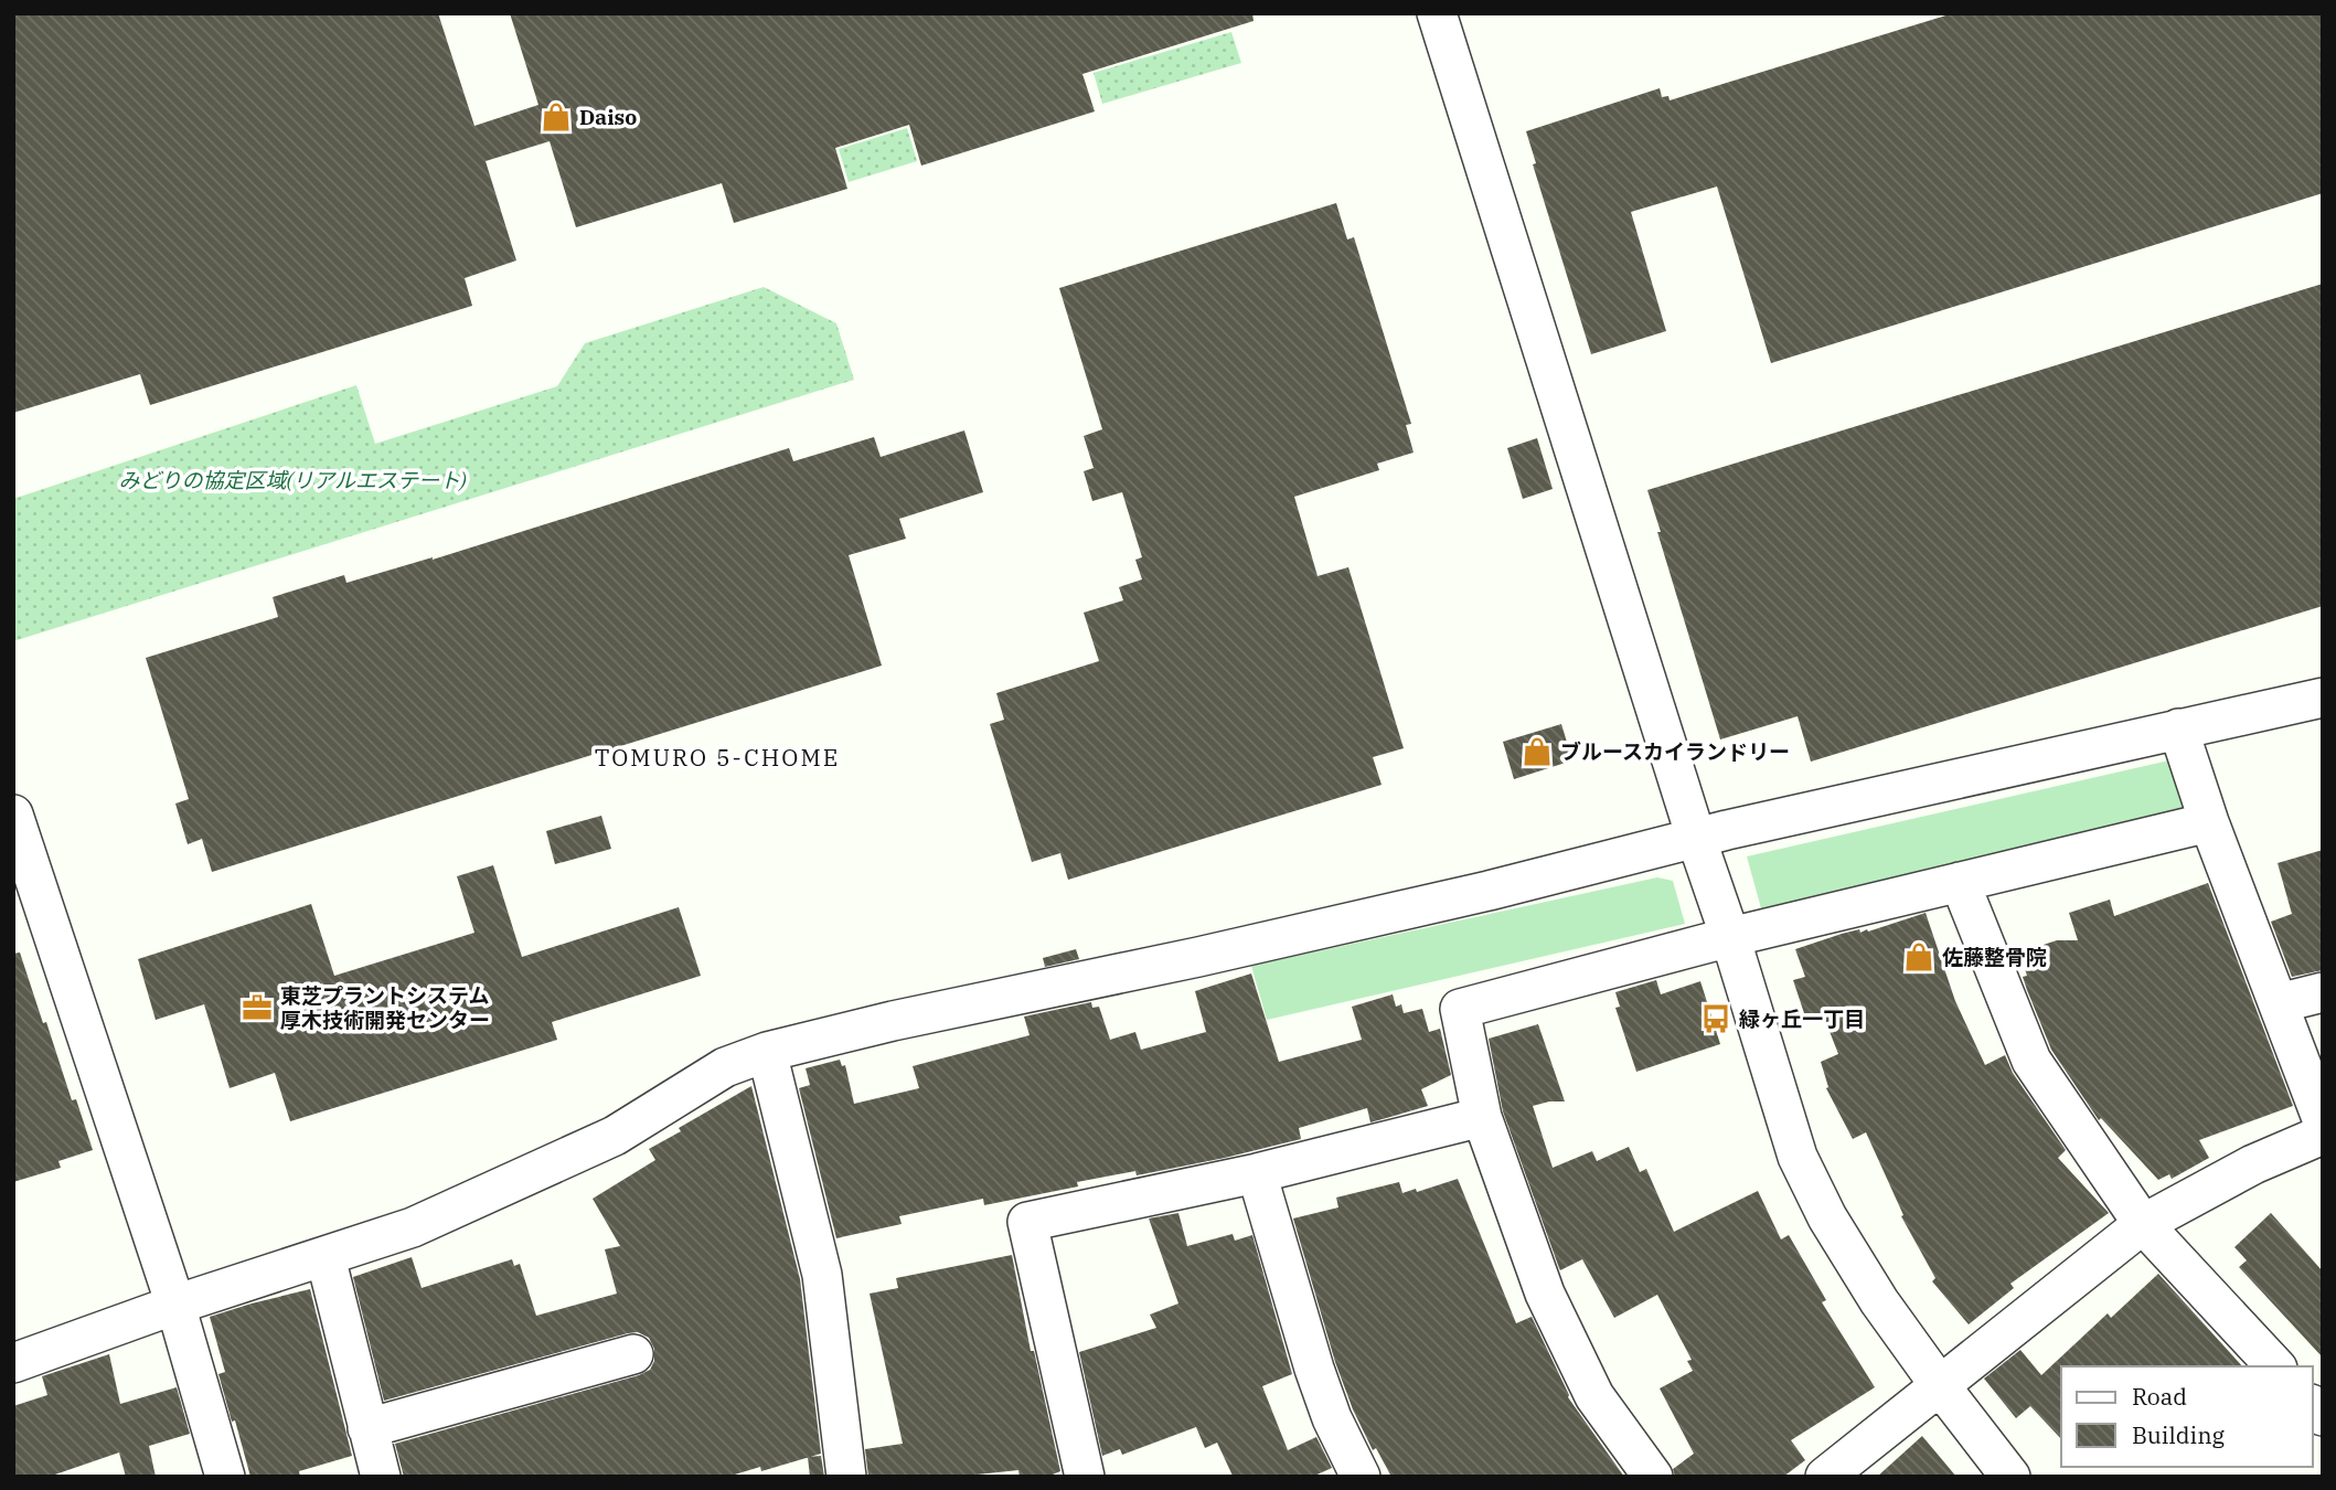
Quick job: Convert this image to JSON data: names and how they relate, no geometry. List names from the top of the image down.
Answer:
{
  "districts": ["TOMURO 5-CHOME"],
  "parks": ["みどりの協定区域(リアルエステート)"],
  "places": {
    "shop": ["Daiso", "ブルースカイランドリー", "佐藤整骨院"],
    "office": ["東芝プラントシステム 厚木技術開発センター"],
    "bus stop": ["緑ヶ丘一丁目"]
  },
  "legend": ["Road", "Building"]
}
